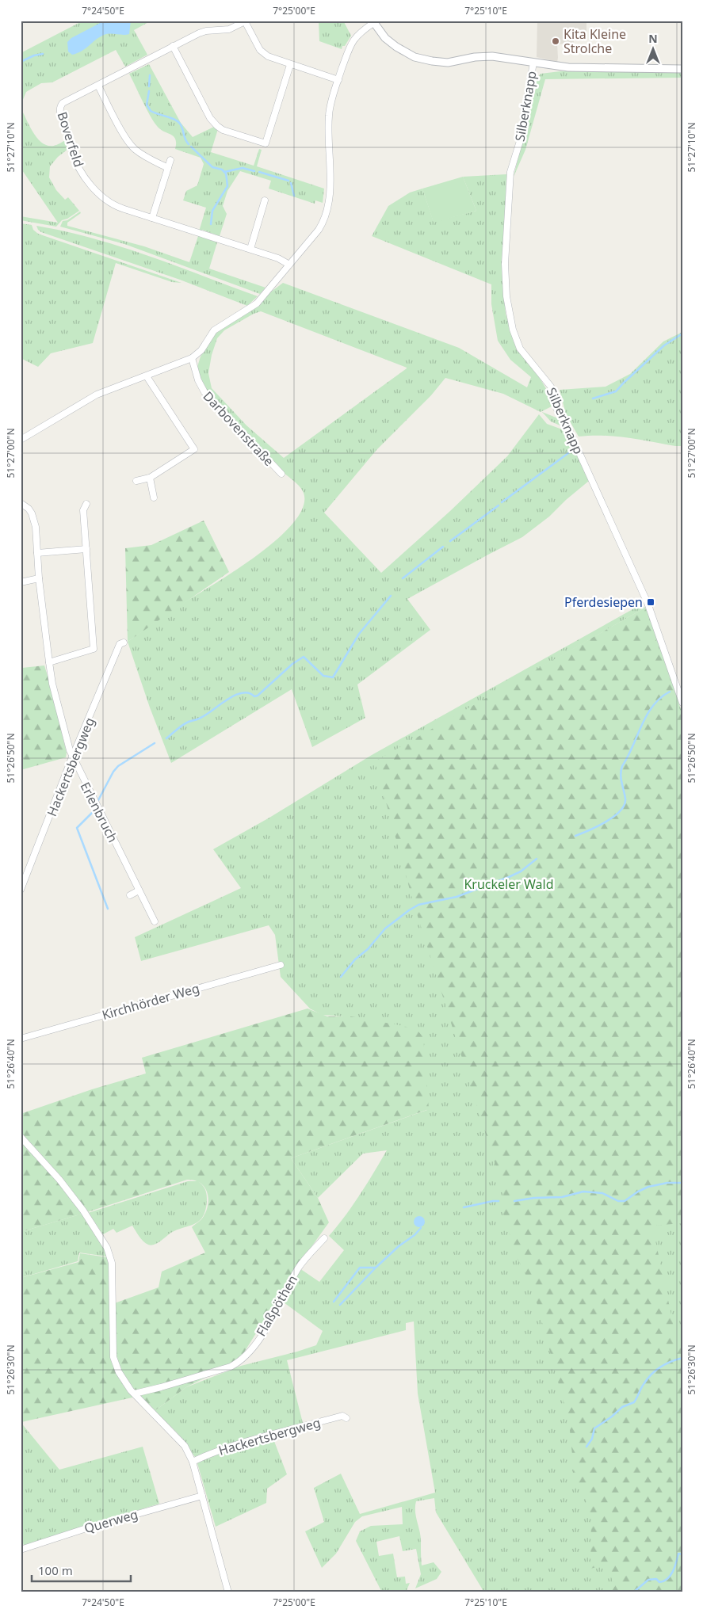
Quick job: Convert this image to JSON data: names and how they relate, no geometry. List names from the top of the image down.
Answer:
{
  "streets": {
    "street": [
      "Silberknapp",
      "Boverfeld",
      "Darbovenstraße",
      "Hackertsbergweg",
      "Erlenbruch",
      "Kirchhörder Weg",
      "Flaßpöthen",
      "Querweg"
    ]
  },
  "crossings": [
    ["Hackertsbergweg", "Erlenbruch"]
  ],
  "parks": ["Kruckeler Wald"],
  "places": {
    "other": ["Kita Kleine Strolche"],
    "transit": ["Pferdesiepen"]
  },
  "scale_bar": "100 m",
  "north": "top",
  "coordinates": [
    "7°24'50\"E",
    "7°25'00\"E",
    "7°25'10\"E",
    "51°27'10\"N",
    "51°27'00\"N",
    "51°26'50\"N",
    "51°26'40\"N",
    "51°26'30\"N"
  ]
}
